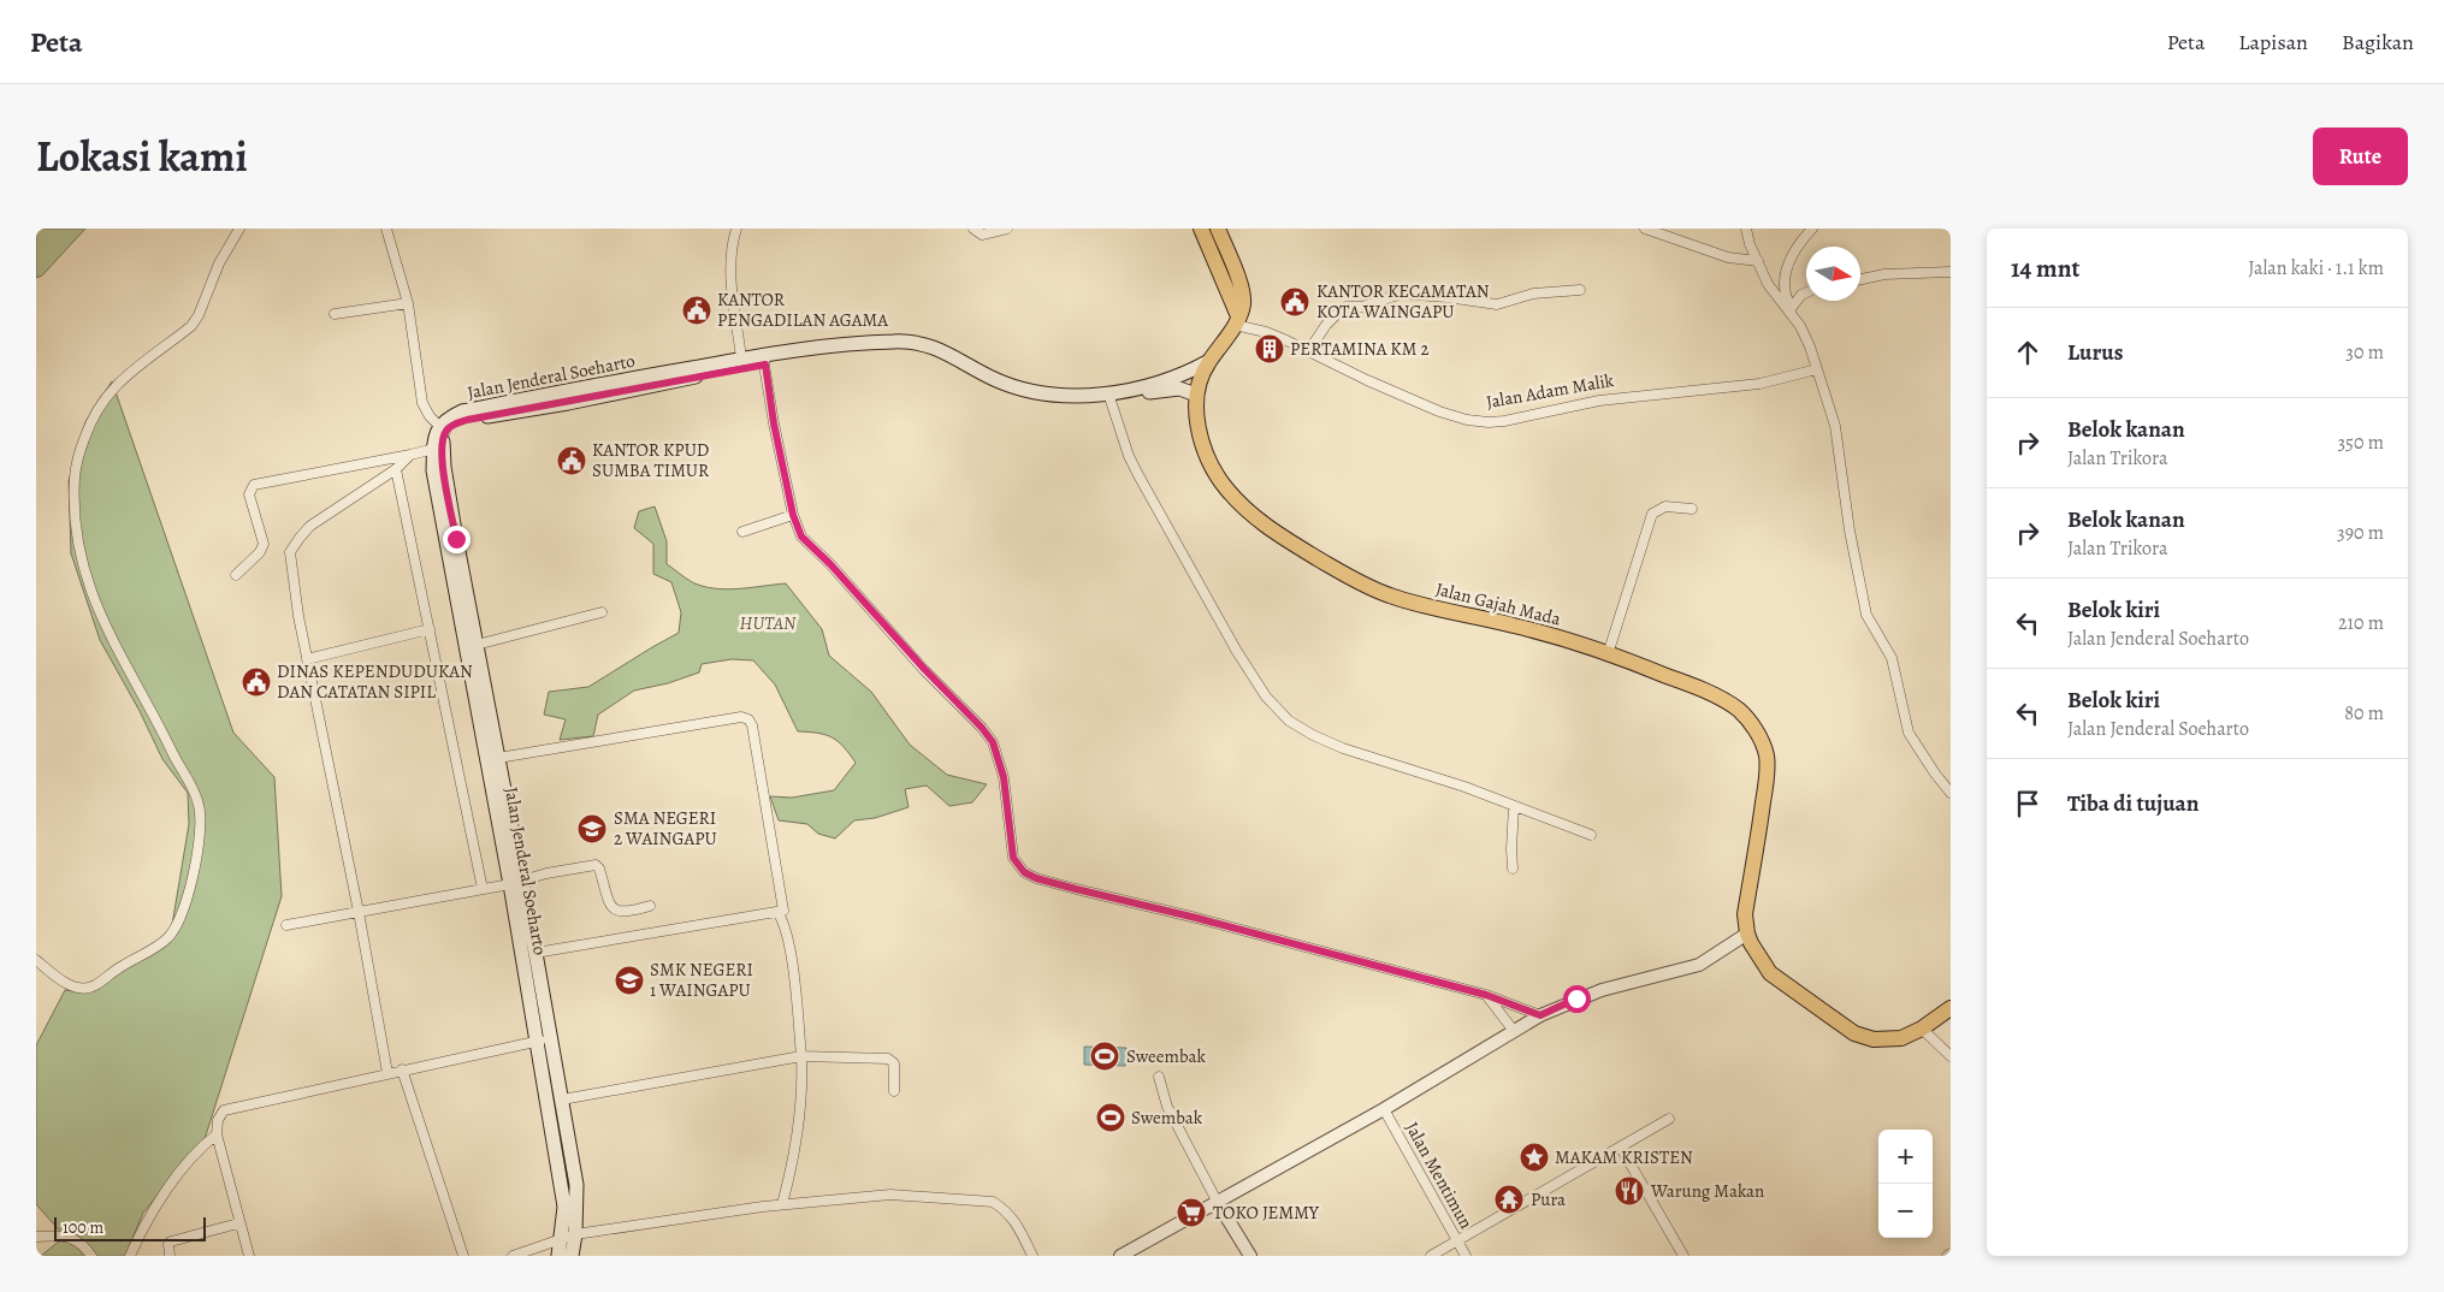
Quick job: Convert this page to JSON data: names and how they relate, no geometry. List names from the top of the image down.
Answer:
{
  "streets": {
    "highway": ["Jalan Gajah Mada"],
    "main road": ["Jalan Jenderal Soeharto"],
    "street": ["Jalan Adam Malik", "Jalan Mentimun"]
  },
  "crossings": [
    ["Jalan Jenderal Soeharto", "Jalan Gajah Mada"],
    ["Jalan Adam Malik", "Jalan Gajah Mada"]
  ],
  "parks": ["HUTAN"],
  "places": {
    "public building": [
      "KANTOR KECAMATAN KOTA WAINGAPU",
      "KANTOR PENGADILAN AGAMA",
      "KANTOR KPUD SUMBA TIMUR",
      "DINAS KEPENDUDUKAN DAN CATATAN SIPIL"
    ],
    "building": ["PERTAMINA KM 2"],
    "school or university": ["SMA NEGERI 2 WAINGAPU", "SMK NEGERI 1 WAINGAPU"],
    "sports": ["Sweembak", "Swembak"],
    "place": ["MAKAM KRISTEN"],
    "restaurant": ["Warung Makan"],
    "temple": ["Pura"],
    "supermarket": ["TOKO JEMMY"]
  },
  "scale_bar": "100 m",
  "north": "right",
  "page": {
    "header": "Peta",
    "nav": ["Peta", "Lapisan", "Bagikan"],
    "title": "Lokasi kami",
    "buttons": "Rute",
    "heading": ["14 mnt", "Jalan kaki · 1.1 km"],
    "list": [
      ["Lurus", "30 m"],
      ["Belok kanan", "Jalan Trikora", "350 m"],
      ["Belok kanan", "Jalan Trikora", "390 m"],
      ["Belok kiri", "Jalan Jenderal Soeharto", "210 m"],
      ["Belok kiri", "Jalan Jenderal Soeharto", "80 m"],
      "Tiba di tujuan"
    ],
    "map_buttons": ["+", "−"],
    "scale": "100 m"
  }
}
